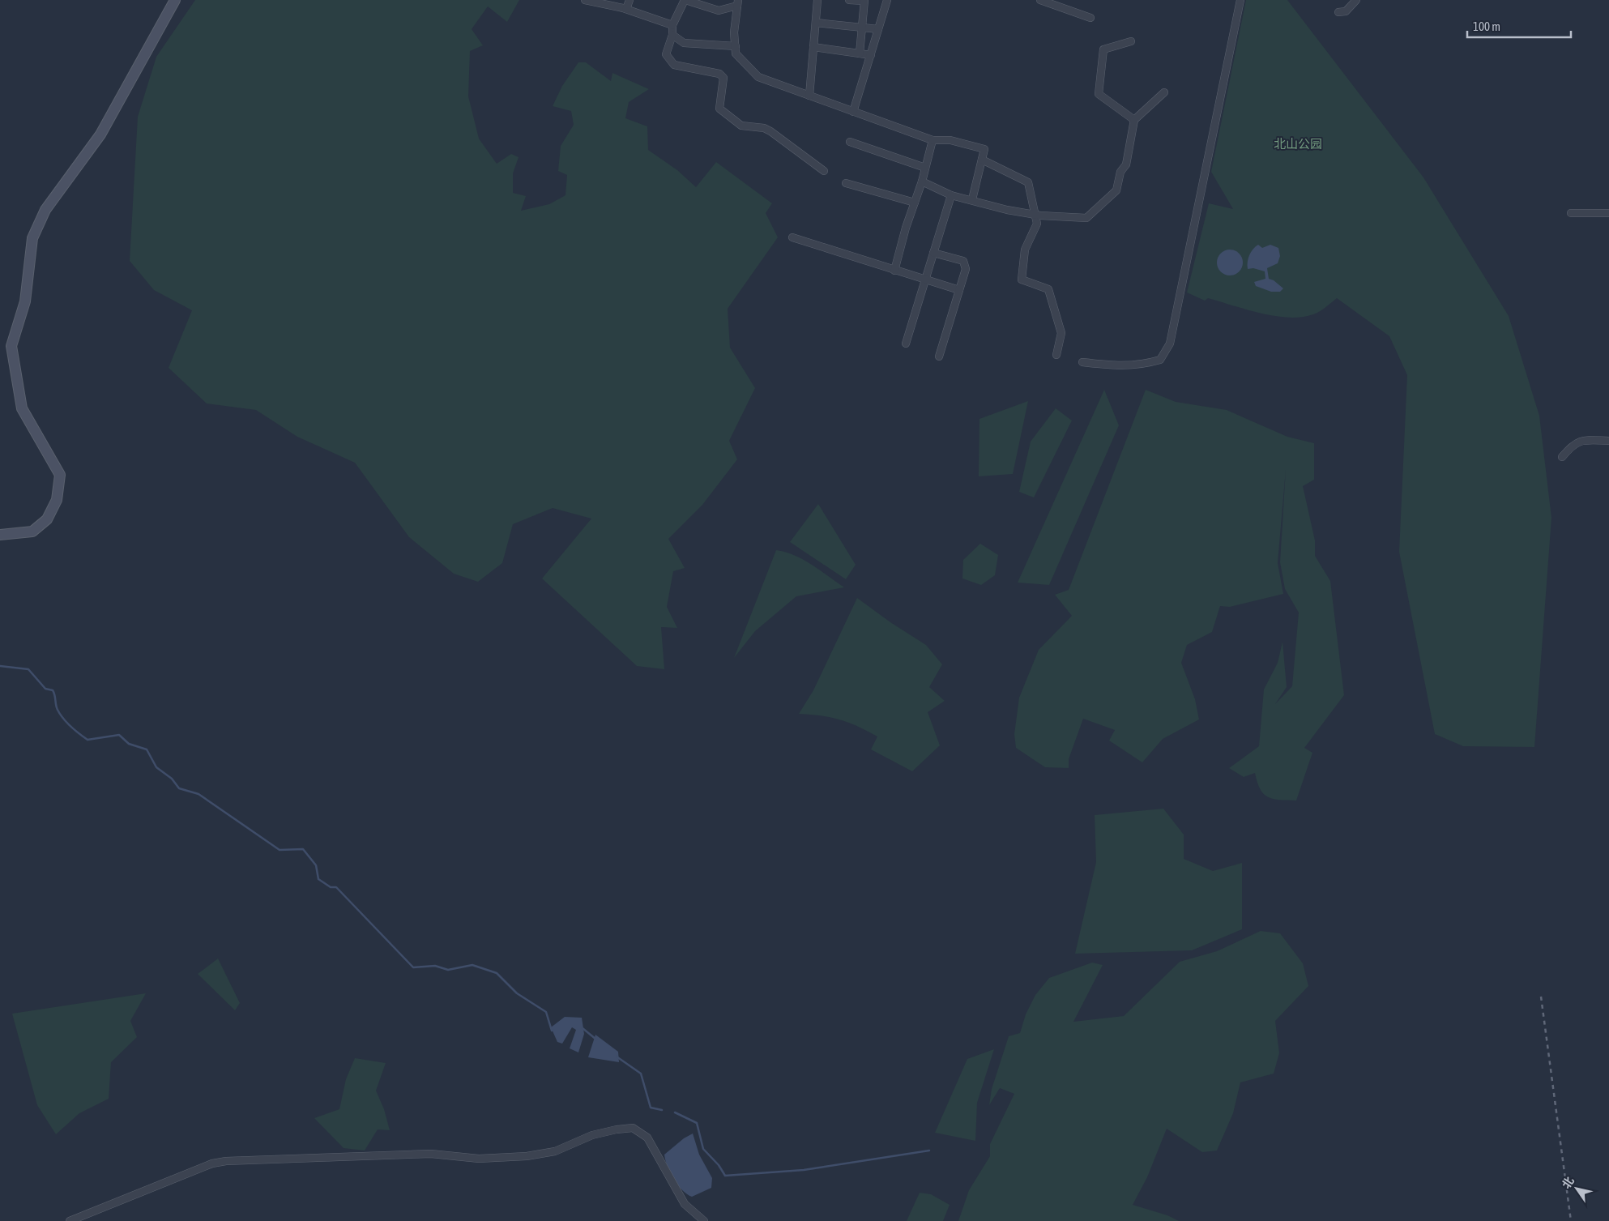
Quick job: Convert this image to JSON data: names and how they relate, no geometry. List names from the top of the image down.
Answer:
{
  "parks": ["北山公园"],
  "scale_bar": "100 m",
  "north": "top left"
}
